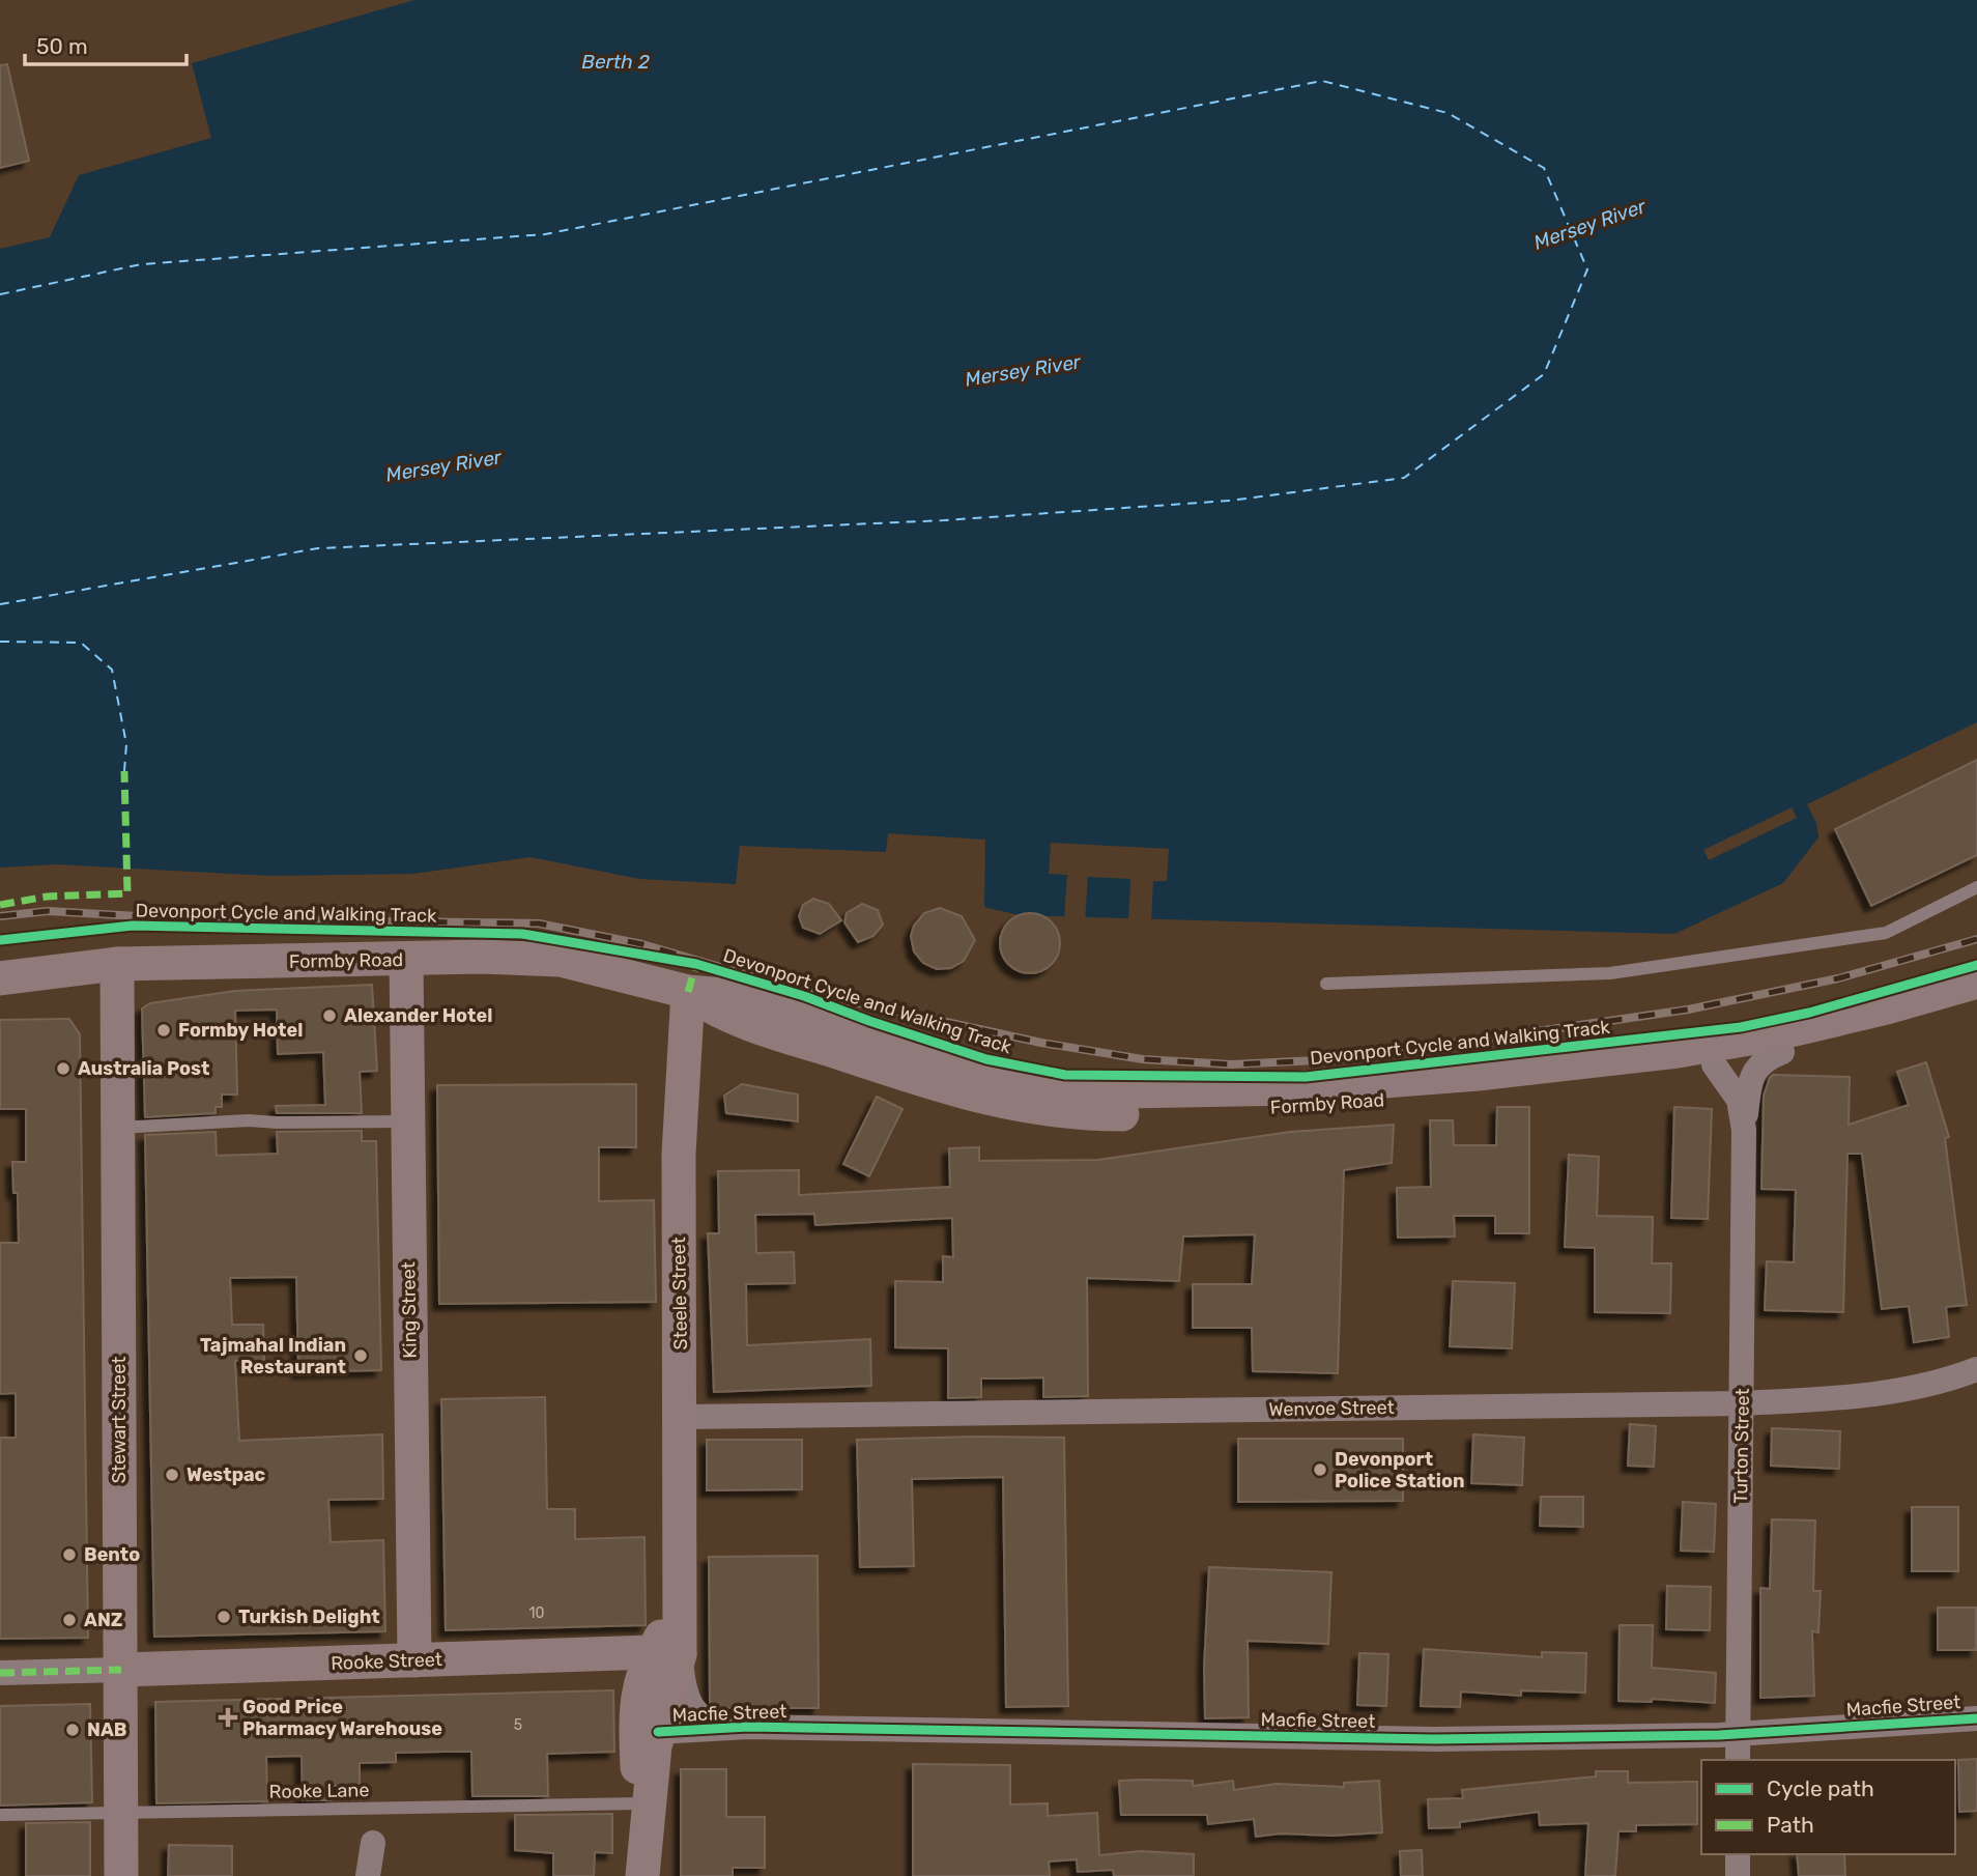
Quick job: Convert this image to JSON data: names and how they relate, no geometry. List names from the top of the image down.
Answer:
{
  "streets": {
    "main road": [
      "Formby Road",
      "Steele Street",
      "King Street",
      "Stewart Street",
      "Rooke Street"
    ],
    "street": ["Wenvoe Street", "Turton Street", "Macfie Street"],
    "lane": ["Rooke Lane"],
    "cycle path": ["Devonport Cycle and Walking Track"]
  },
  "crossings": [
    ["Formby Road", "Steele Street"],
    ["Formby Road", "King Street"],
    ["Formby Road", "Stewart Street"],
    ["Formby Road", "Turton Street"],
    ["Steele Street", "Wenvoe Street"],
    ["Steele Street", "Rooke Street"],
    ["Steele Street", "Macfie Street"],
    ["Steele Street", "Rooke Lane"],
    ["King Street", "Rooke Street"],
    ["Wenvoe Street", "Turton Street"],
    ["Stewart Street", "Rooke Street"],
    ["Stewart Street", "Rooke Lane"],
    ["Turton Street", "Macfie Street"]
  ],
  "water": ["Berth 2", "Mersey River"],
  "places": {
    "other": [
      "Alexander Hotel",
      "Formby Hotel",
      "Australia Post",
      "Tajmahal Indian Restaurant",
      "Devonport Police Station",
      "Westpac",
      "Bento",
      "Turkish Delight",
      "ANZ",
      "NAB"
    ],
    "health": ["Good Price Pharmacy Warehouse"]
  },
  "house_numbers": ["10", "5"],
  "legend": ["Cycle path", "Path"],
  "scale_bar": "50 m"
}
